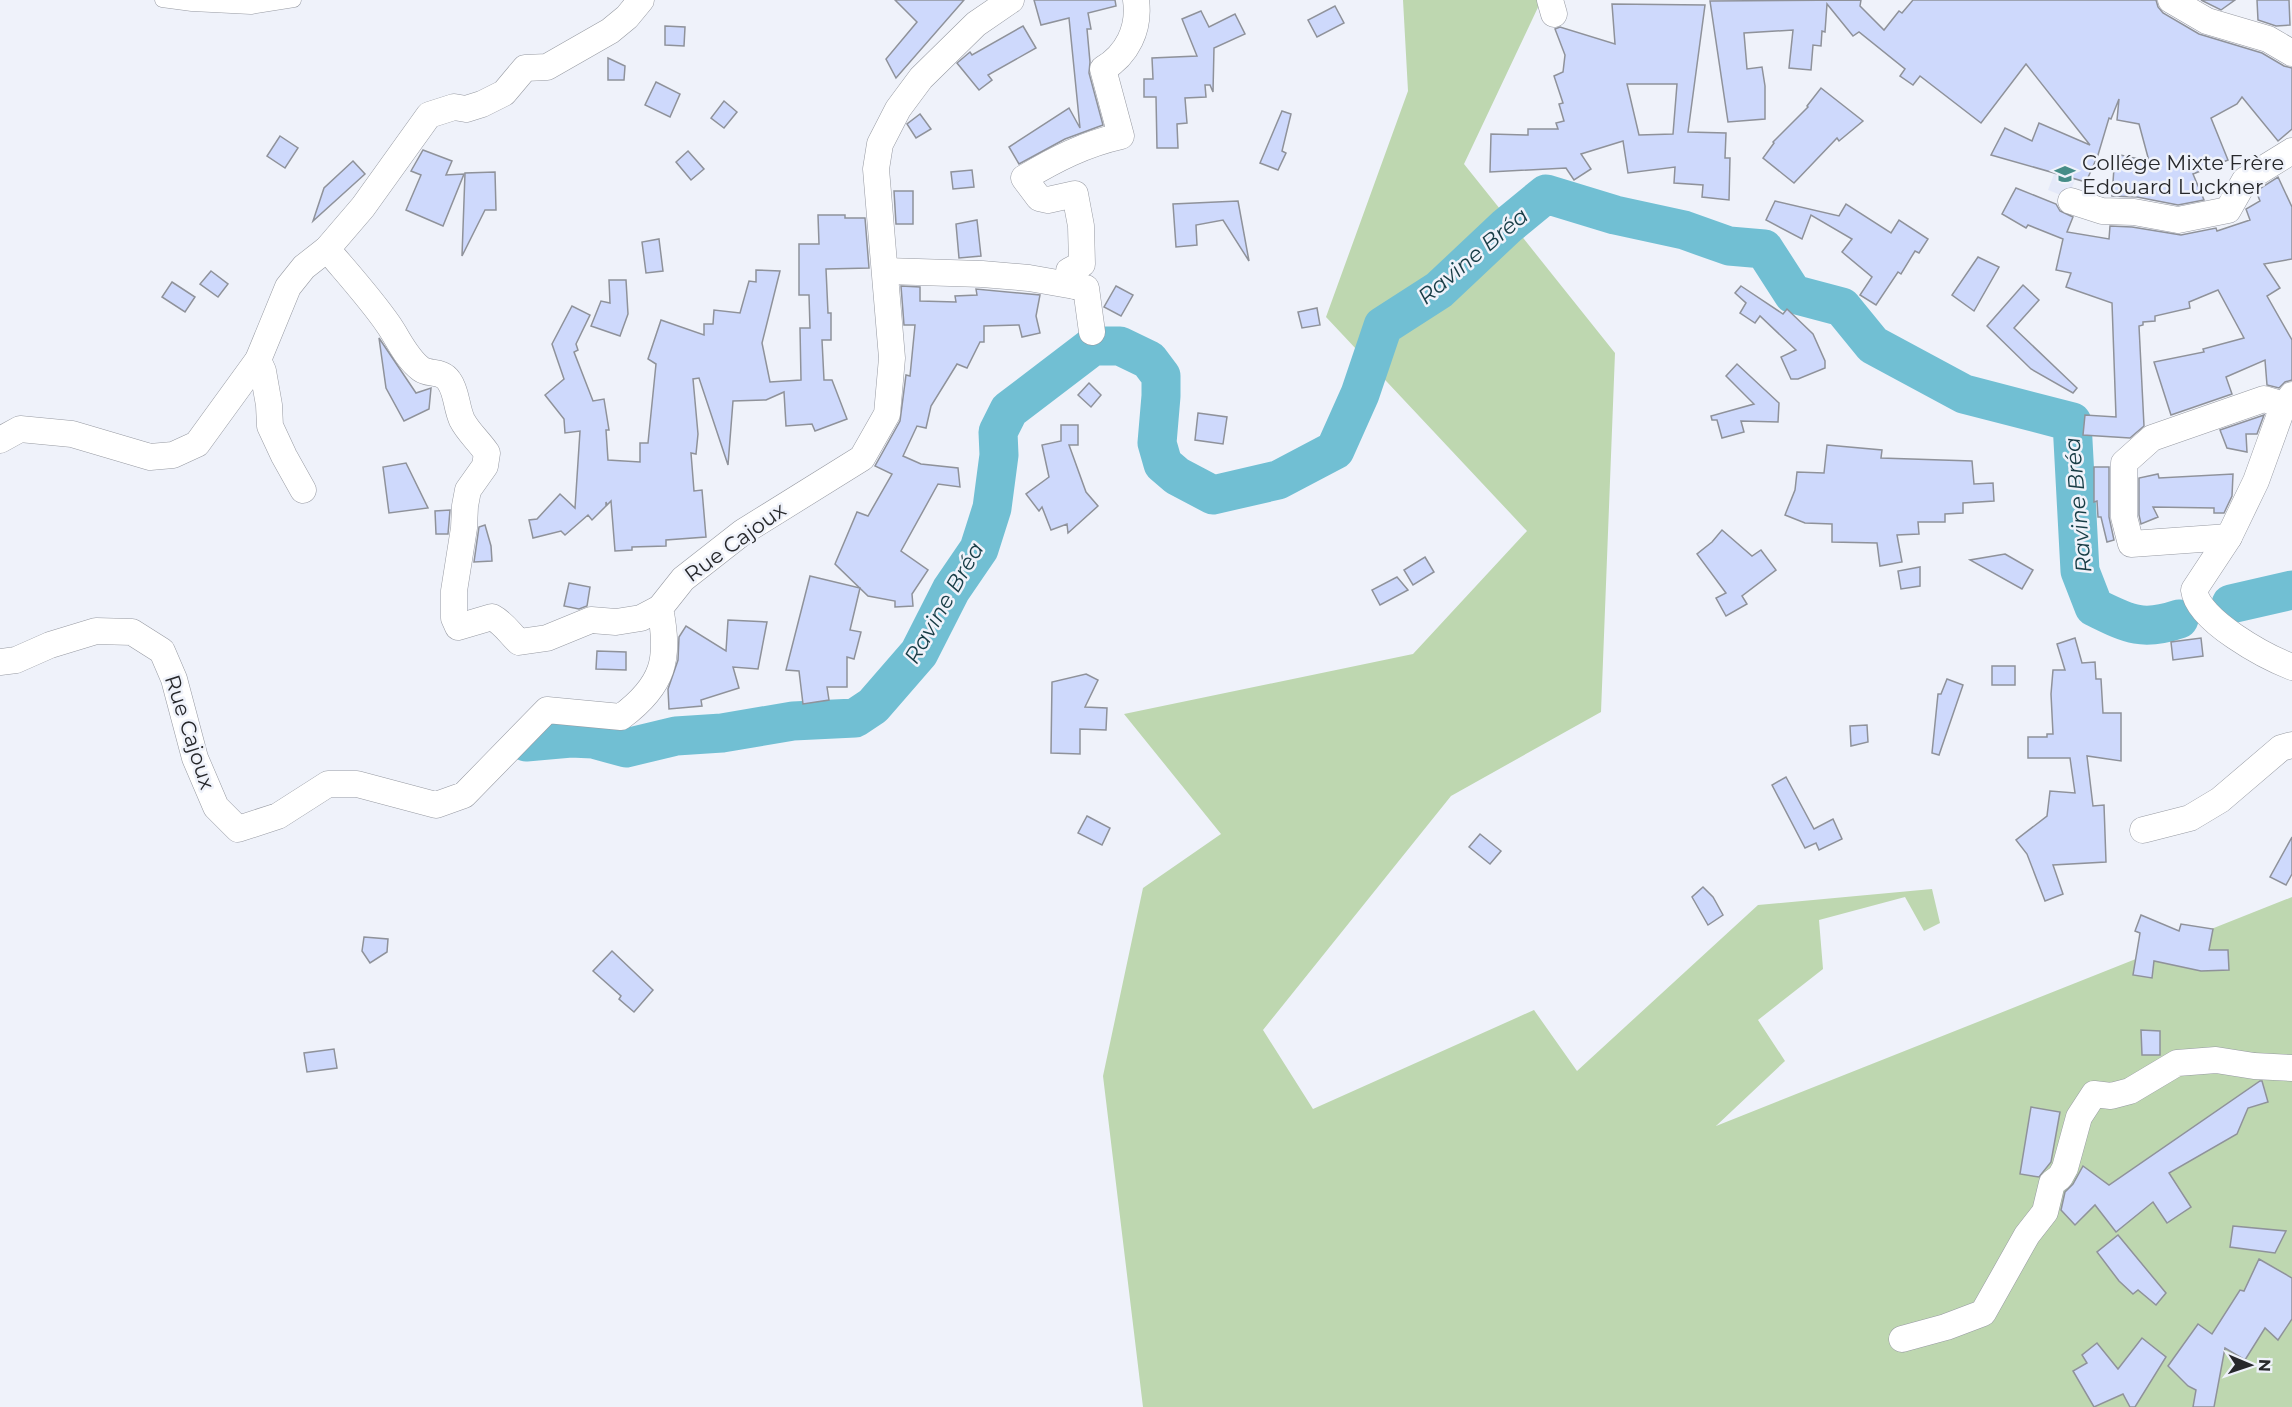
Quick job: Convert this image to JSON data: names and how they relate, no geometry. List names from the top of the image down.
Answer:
{
  "streets": {
    "street": ["Rue Cajoux"]
  },
  "water": ["Ravine Bréa"],
  "places": {
    "school or university": ["Collége Mixte Frère Edouard Luckner"]
  },
  "north": "right"
}
